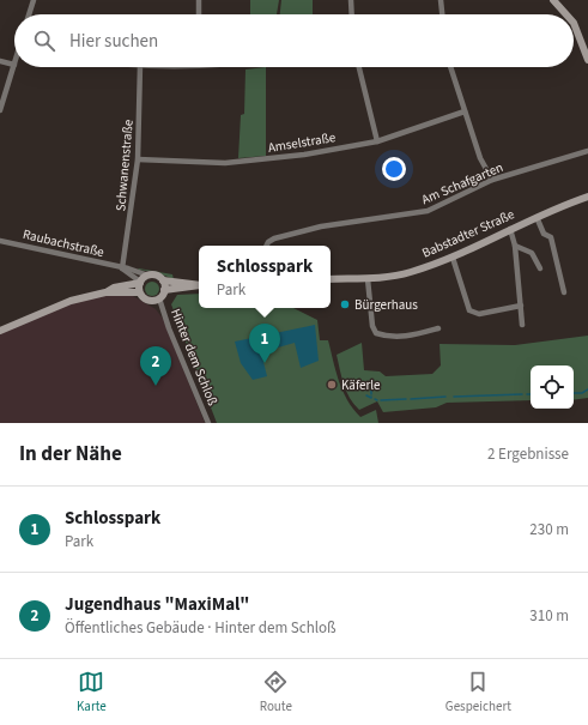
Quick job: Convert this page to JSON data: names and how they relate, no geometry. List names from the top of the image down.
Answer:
{
  "streets": {
    "street": [
      "Amselstraße",
      "Schwanenstraße",
      "Am Schafgarten",
      "Babstadter Straße",
      "Raubachstraße",
      "Hinter dem Schloß"
    ]
  },
  "crossings": [
    ["Amselstraße", "Schwanenstraße"],
    ["Schwanenstraße", "Raubachstraße"],
    ["Raubachstraße", "Hinter dem Schloß"]
  ],
  "places": ["Bürgerhaus", "Käferle"],
  "page": {
    "search": "Hier suchen",
    "popup": ["Schlosspark", "Park"],
    "pins": ["1", "2"],
    "heading": ["In der Nähe", "2 Ergebnisse"],
    "list": [
      {
        "mark": "1",
        "name": "Schlosspark",
        "note": "Park",
        "value": "230 m"
      },
      {
        "mark": "2",
        "name": "Jugendhaus \"MaxiMal\"",
        "note": "Öffentliches Gebäude · Hinter dem Schloß",
        "value": "310 m"
      }
    ],
    "nav": ["Karte", "Route", "Gespeichert"]
  }
}
